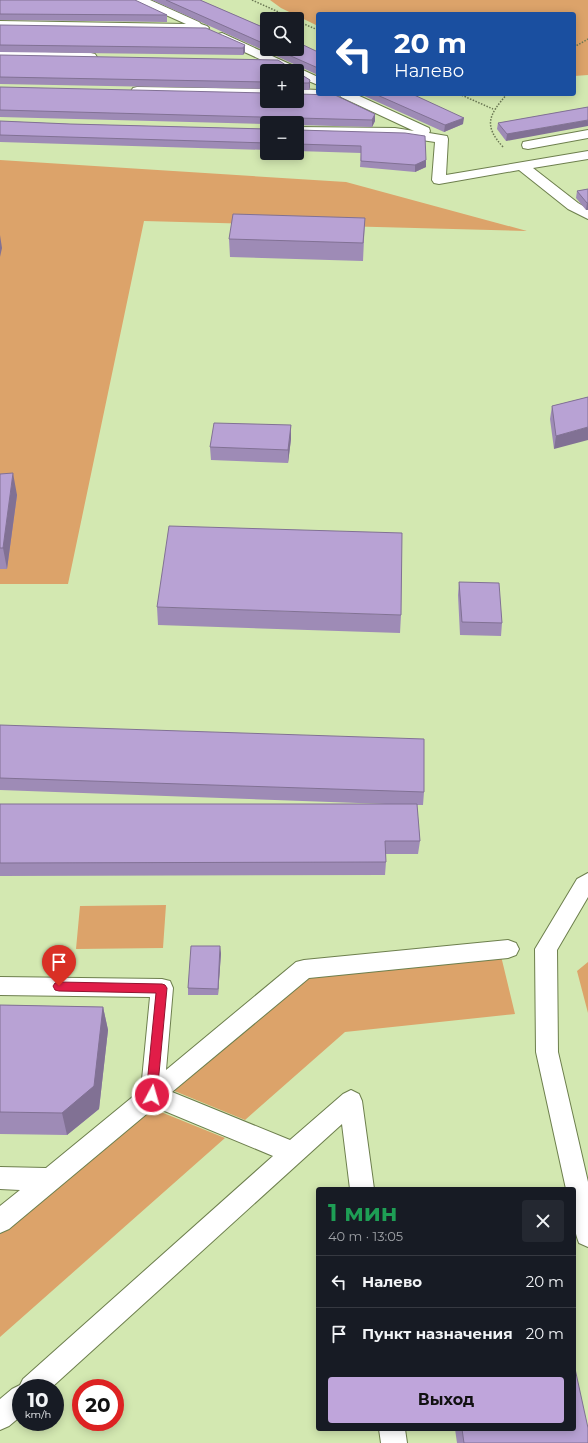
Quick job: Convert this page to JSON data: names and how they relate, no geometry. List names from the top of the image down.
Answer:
{
  "page": {
    "map_buttons": ["+", "−"],
    "turn": ["20 m", "Налево"],
    "heading": ["1 мин", "40 m · 13:05"],
    "list": [
      {
        "name": "Налево",
        "value": "20 m"
      },
      {
        "name": "Пункт назначения",
        "value": "20 m"
      }
    ],
    "buttons": "Выход",
    "speed": "10 km/h",
    "limit": "20"
  }
}
